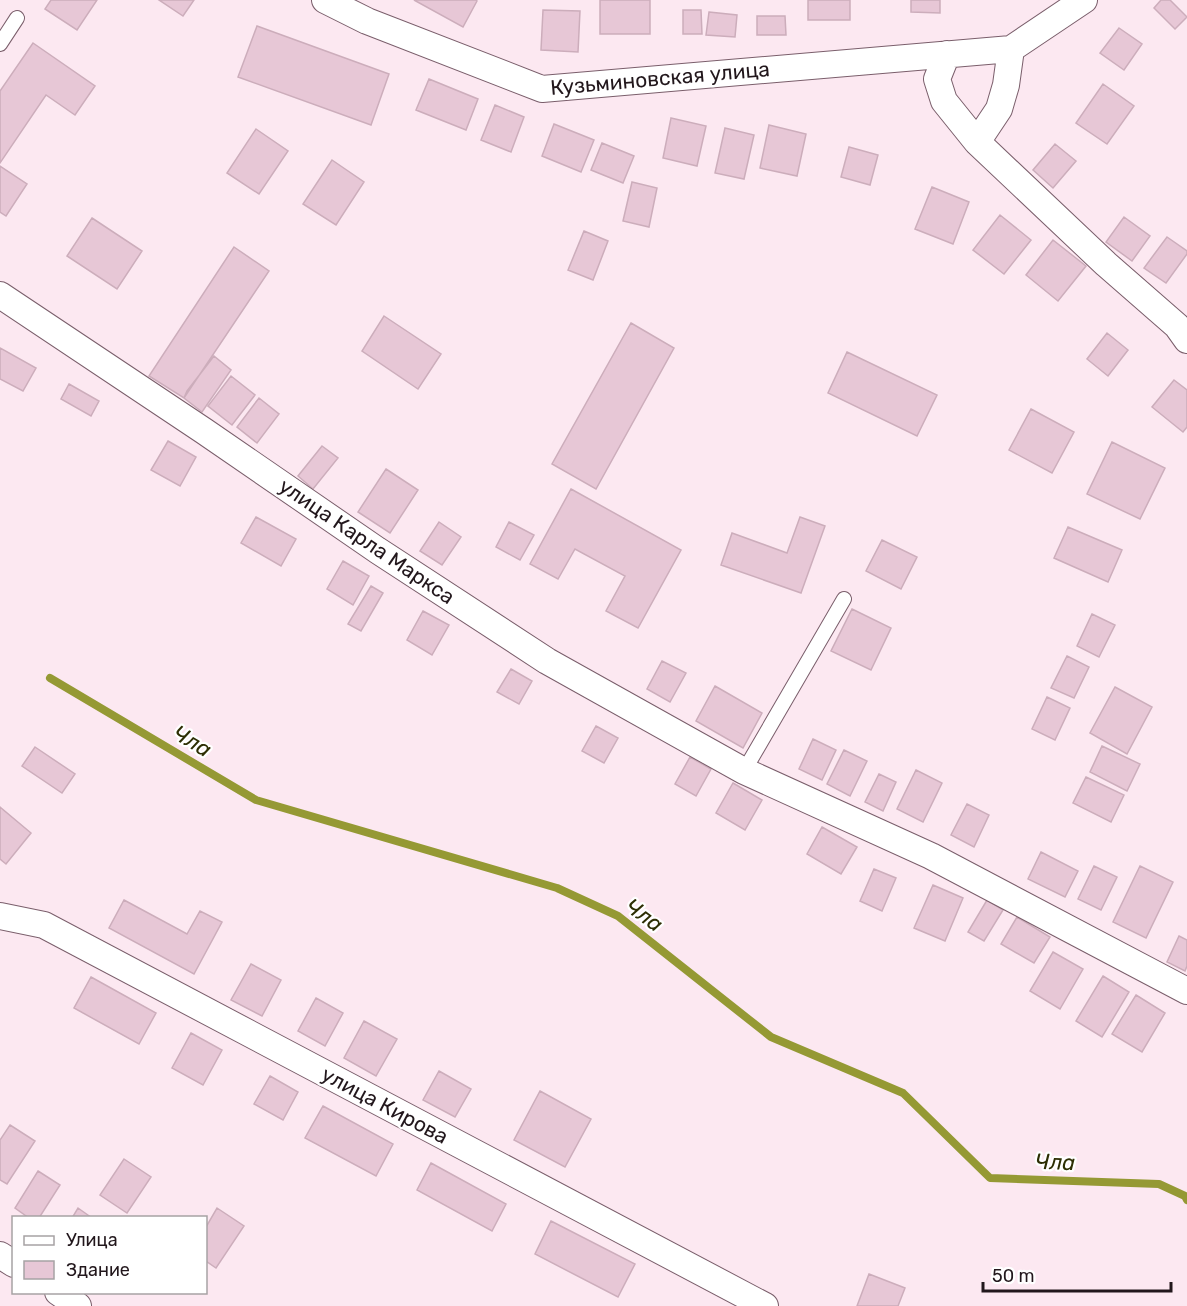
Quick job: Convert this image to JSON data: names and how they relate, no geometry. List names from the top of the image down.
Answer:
{
  "streets": {
    "street": ["Кузьминовская улица", "улица Карла Маркса", "улица Кирова"]
  },
  "water": ["Чла"],
  "legend": ["Улица", "Здание"],
  "scale_bar": "50 m"
}
